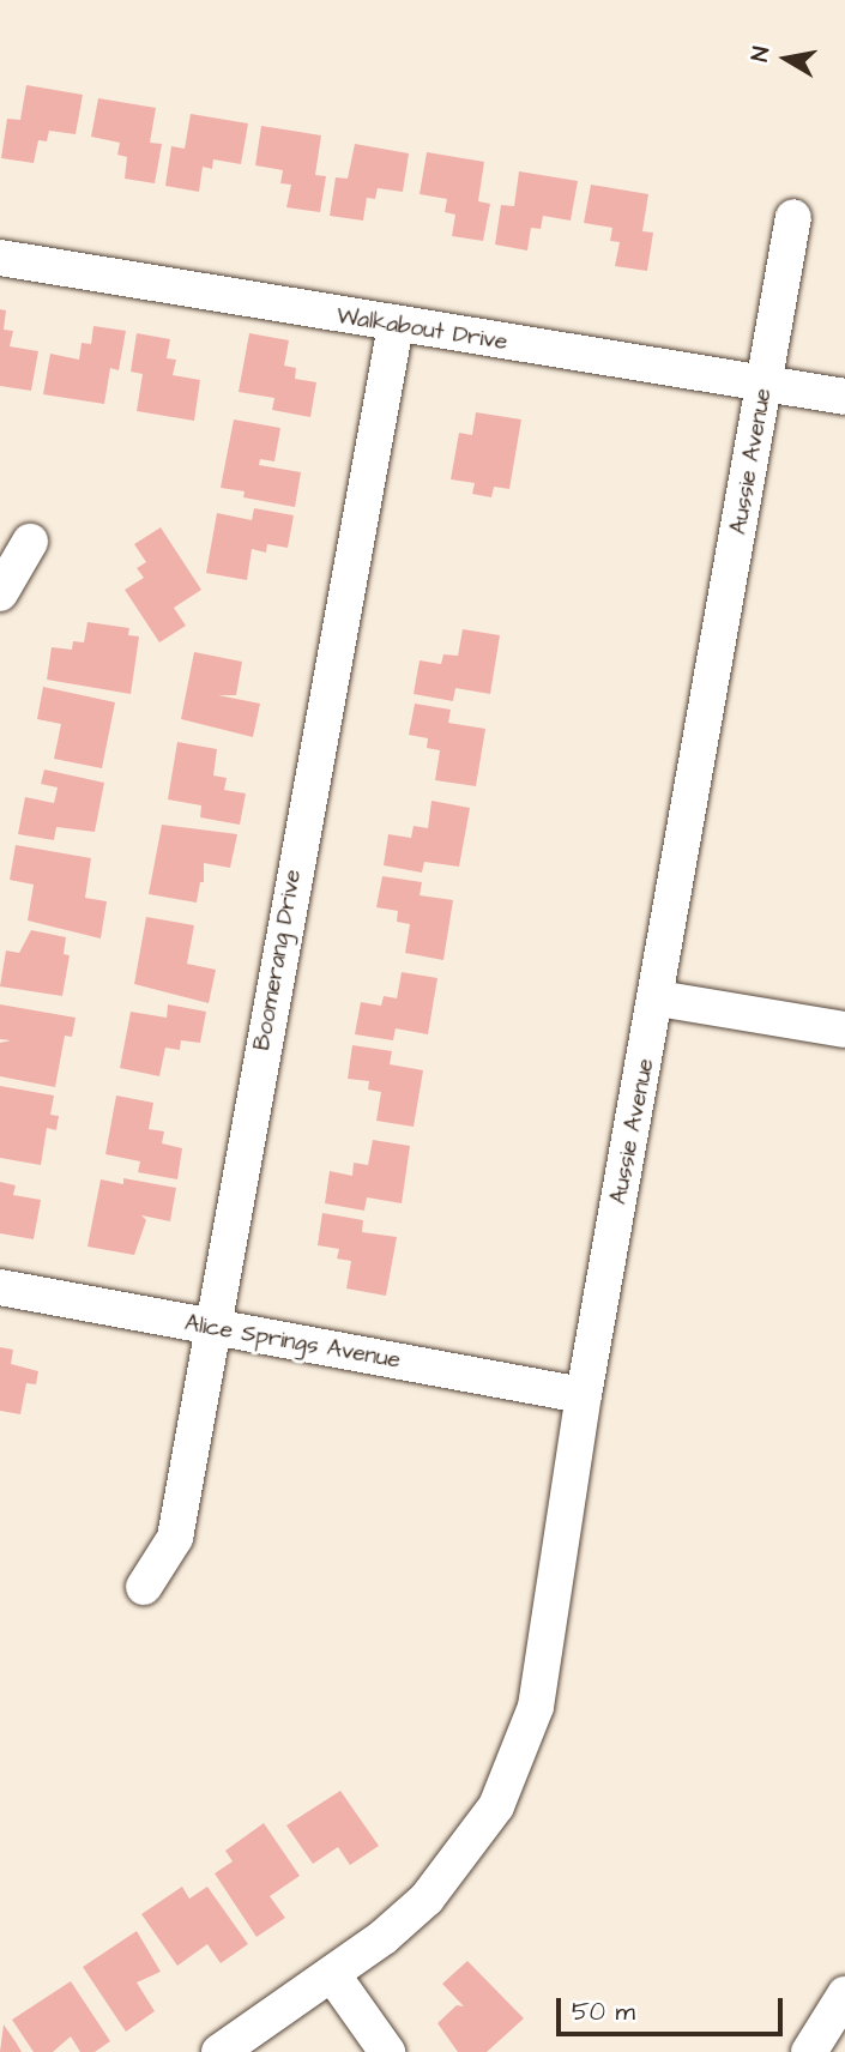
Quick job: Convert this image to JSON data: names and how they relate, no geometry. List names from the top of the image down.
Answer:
{
  "streets": {
    "street": [
      "Walkabout Drive",
      "Aussie Avenue",
      "Boomerang Drive",
      "Alice Springs Avenue"
    ]
  },
  "crossings": [
    ["Walkabout Drive", "Aussie Avenue"],
    ["Walkabout Drive", "Boomerang Drive"],
    ["Aussie Avenue", "Alice Springs Avenue"],
    ["Boomerang Drive", "Alice Springs Avenue"]
  ],
  "scale_bar": "50 m",
  "north": "left"
}
